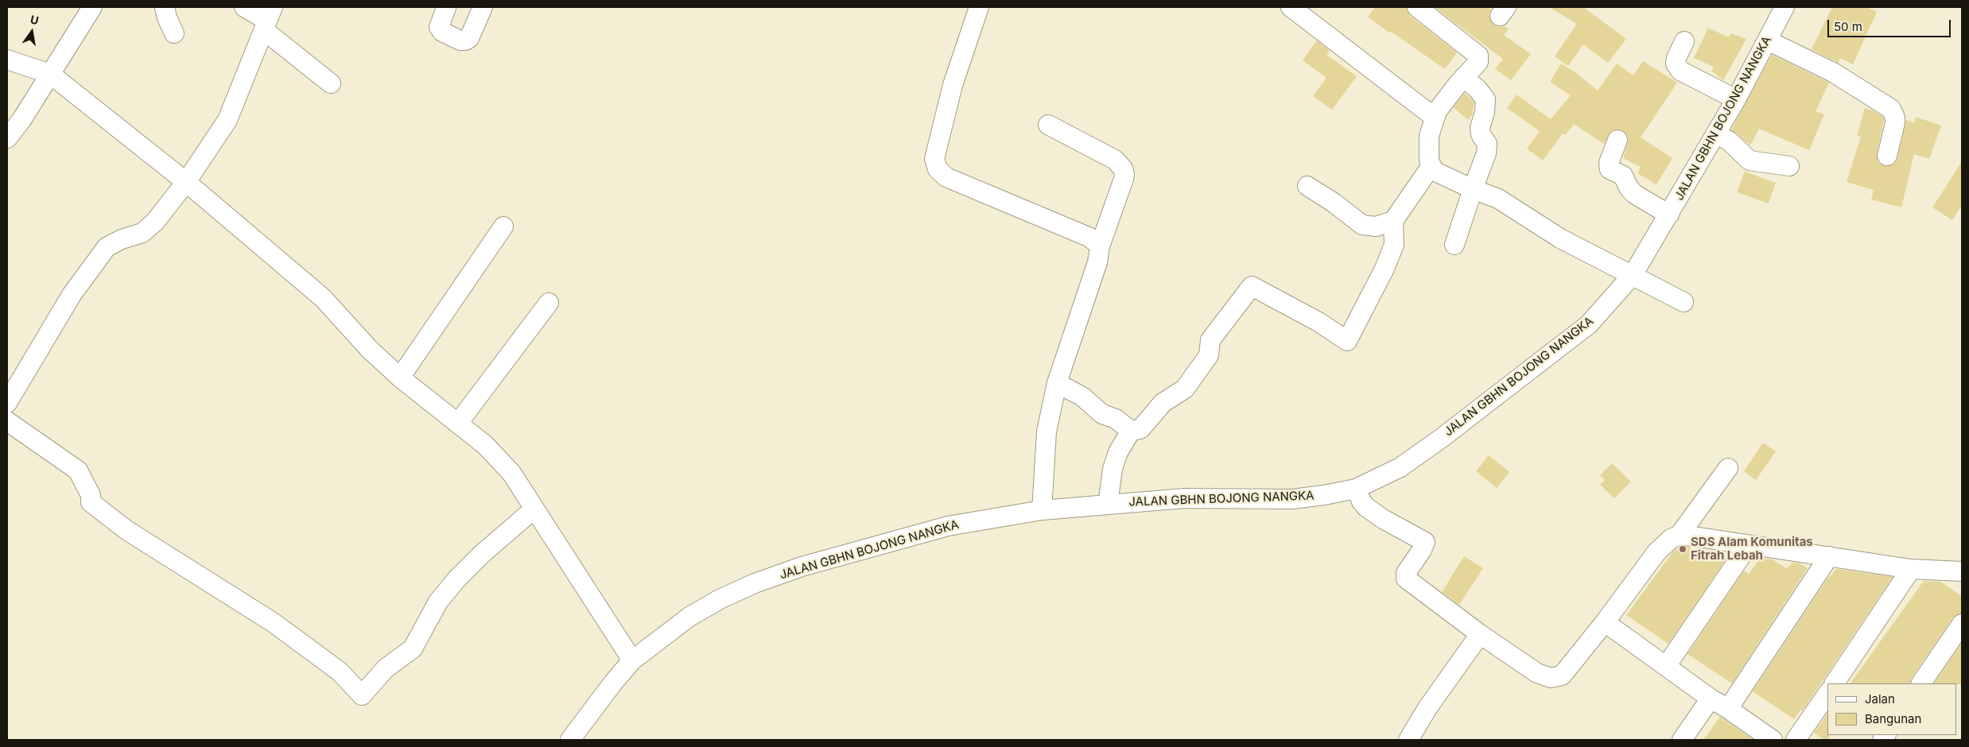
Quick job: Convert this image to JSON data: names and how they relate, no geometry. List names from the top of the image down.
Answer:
{
  "streets": {
    "street": ["JALAN GBHN BOJONG NANGKA"]
  },
  "places": ["SDS Alam Komunitas Fitrah Lebah"],
  "legend": ["Jalan", "Bangunan"],
  "scale_bar": "50 m",
  "north": "top"
}
